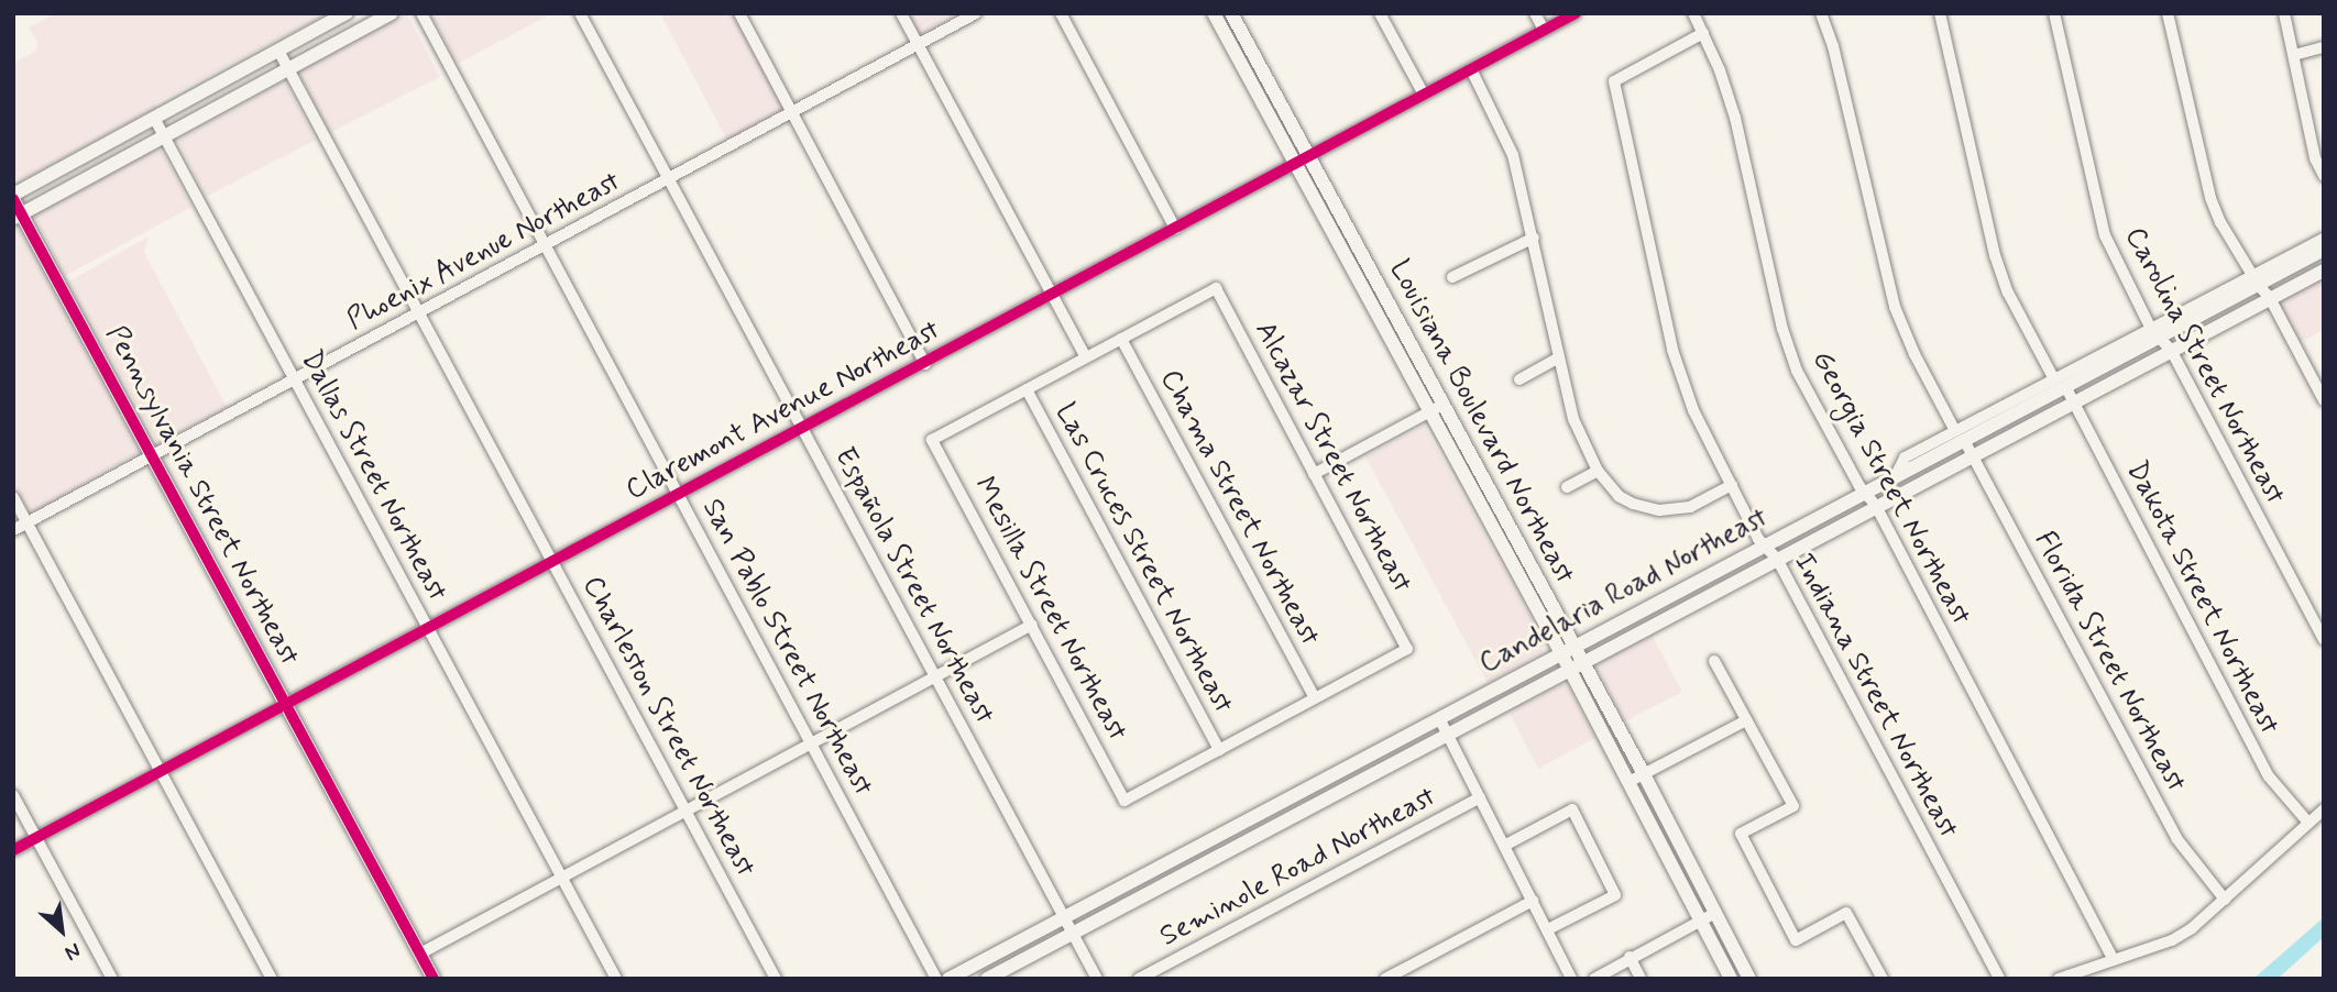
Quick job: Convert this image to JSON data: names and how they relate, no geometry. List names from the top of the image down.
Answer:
{
  "streets": {
    "main road": ["Louisiana Boulevard Northeast", "Pennsylvania Street Northeast", "Candelaria Road Northeast"],
    "street": [
      "Phoenix Avenue Northeast",
      "Carolina Street Northeast",
      "Claremont Avenue Northeast",
      "Alcazar Street Northeast",
      "Dallas Street Northeast",
      "Georgia Street Northeast",
      "Chama Street Northeast",
      "Las Cruces Street Northeast",
      "Española Street Northeast",
      "Dakota Street Northeast",
      "Mesilla Street Northeast",
      "San Pablo Street Northeast",
      "Florida Street Northeast",
      "Indiana Street Northeast",
      "Charleston Street Northeast",
      "Seminole Road Northeast"
    ]
  },
  "crossings": [
    ["Phoenix Avenue Northeast", "Dallas Street Northeast"],
    ["Phoenix Avenue Northeast", "Pennsylvania Street Northeast"],
    ["Phoenix Avenue Northeast", "Española Street Northeast"],
    ["Phoenix Avenue Northeast", "San Pablo Street Northeast"],
    ["Phoenix Avenue Northeast", "Charleston Street Northeast"],
    ["Carolina Street Northeast", "Candelaria Road Northeast"],
    ["Claremont Avenue Northeast", "Louisiana Boulevard Northeast"],
    ["Claremont Avenue Northeast", "Dallas Street Northeast"],
    ["Claremont Avenue Northeast", "Pennsylvania Street Northeast"],
    ["Claremont Avenue Northeast", "Española Street Northeast"],
    ["Claremont Avenue Northeast", "San Pablo Street Northeast"],
    ["Claremont Avenue Northeast", "Charleston Street Northeast"],
    ["Louisiana Boulevard Northeast", "Candelaria Road Northeast"],
    ["Alcazar Street Northeast", "Chama Street Northeast"],
    ["Georgia Street Northeast", "Candelaria Road Northeast"],
    ["Georgia Street Northeast", "Indiana Street Northeast"],
    ["Las Cruces Street Northeast", "Mesilla Street Northeast"],
    ["Española Street Northeast", "Candelaria Road Northeast"],
    ["Candelaria Road Northeast", "Dakota Street Northeast"],
    ["Candelaria Road Northeast", "Florida Street Northeast"],
    ["Candelaria Road Northeast", "Indiana Street Northeast"]
  ],
  "north": "bottom right"
}
